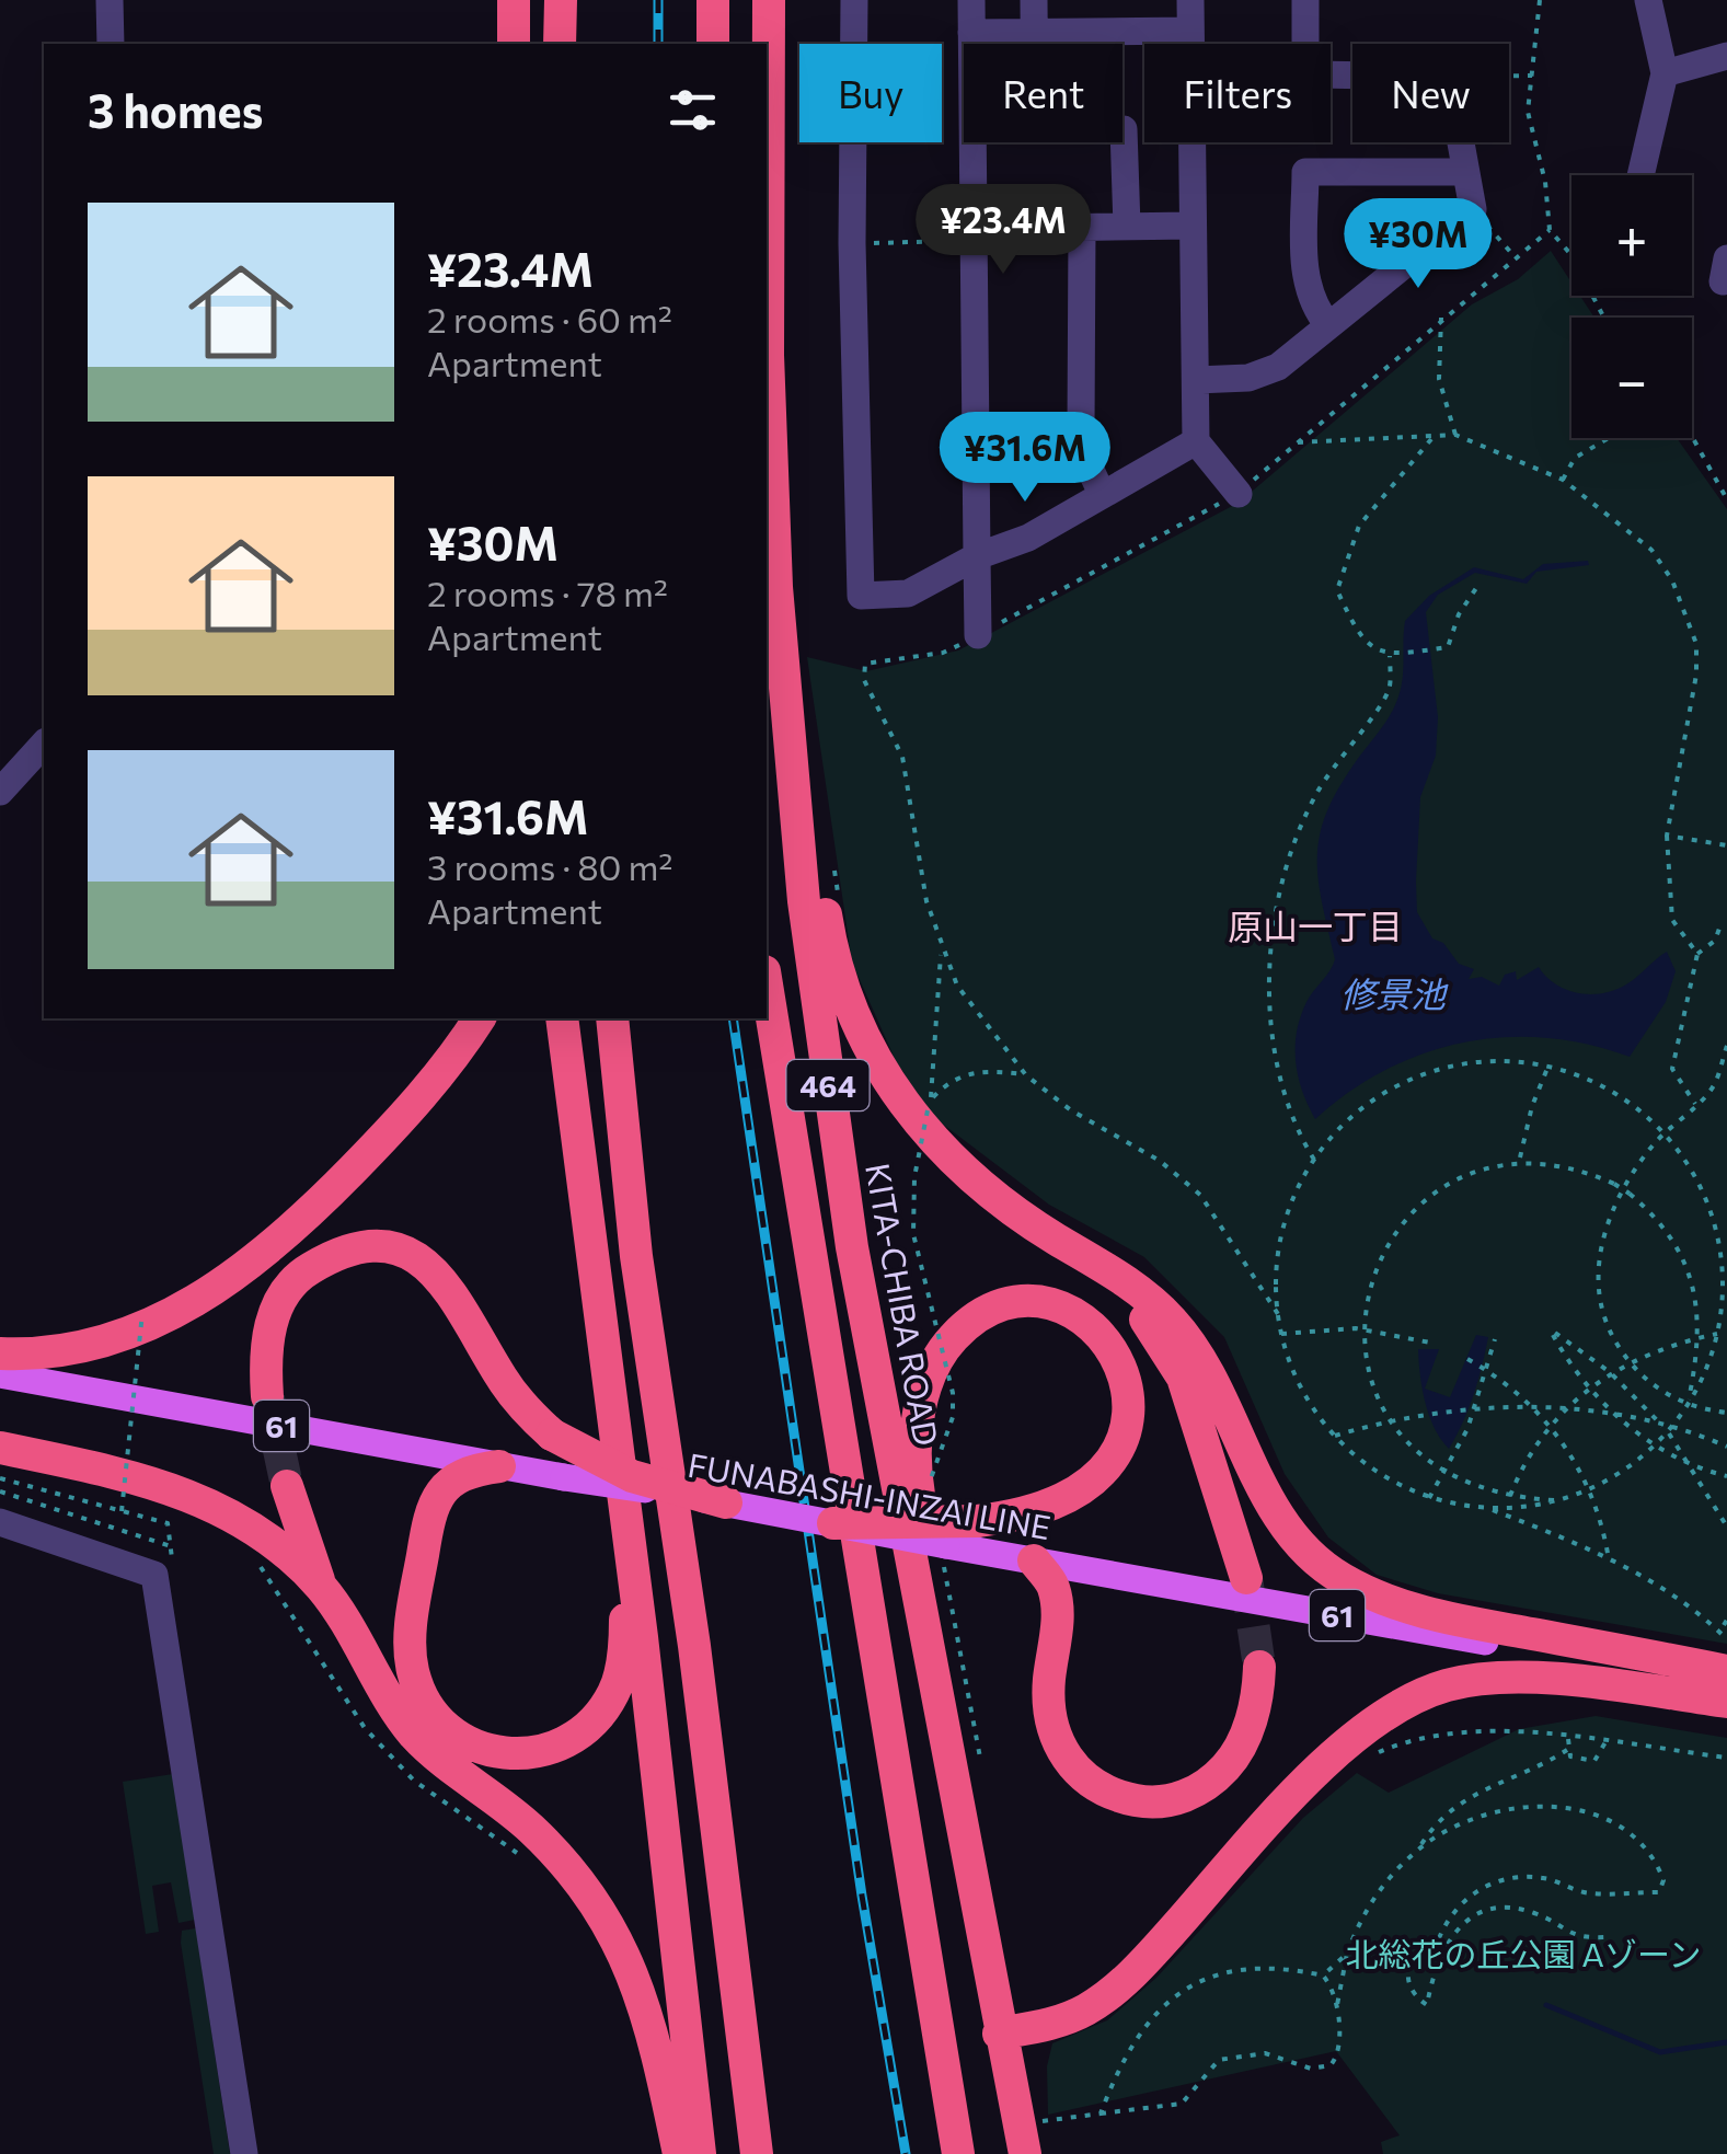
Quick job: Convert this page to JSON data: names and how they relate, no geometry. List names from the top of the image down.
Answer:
{
  "streets": {
    "highway": ["464", "KITA-CHIBA ROAD"],
    "main road": ["61", "FUNABASHI-INZAI LINE"]
  },
  "districts": ["原山一丁目"],
  "water": ["修景池"],
  "parks": ["北総花の丘公園 Aゾーン"],
  "page": {
    "chip": [
      "Buy",
      "Rent",
      "Filters",
      "New"
    ],
    "heading": "3 homes",
    "map_buttons": ["+", "−"],
    "list": [
      {
        "name": "¥23.4M",
        "note": "2 rooms · 60 m² · Apartment"
      },
      {
        "name": "¥30M",
        "note": "2 rooms · 78 m² · Apartment"
      },
      {
        "name": "¥31.6M",
        "note": "3 rooms · 80 m² · Apartment"
      }
    ],
    "price": ["¥23.4M", "¥30M", "¥31.6M"]
  }
}
